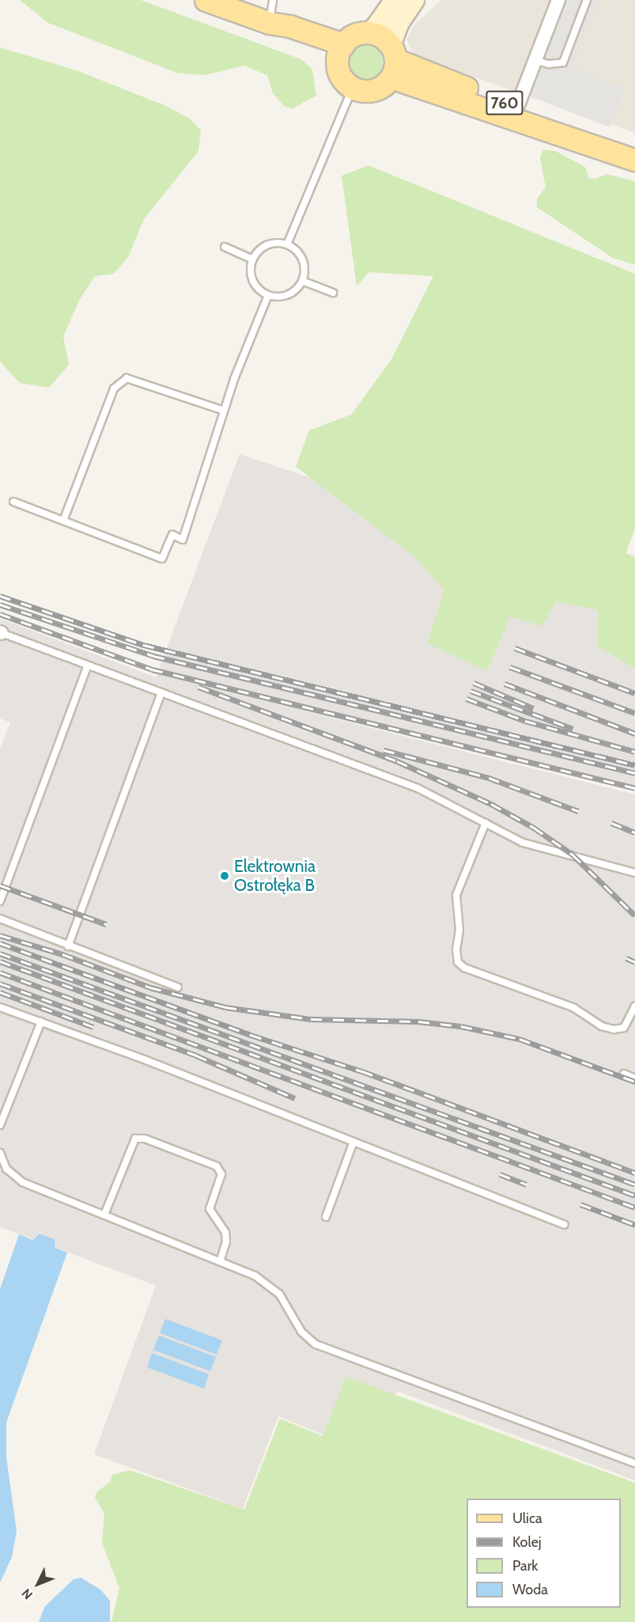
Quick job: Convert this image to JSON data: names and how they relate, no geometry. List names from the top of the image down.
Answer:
{
  "streets": {
    "main road": ["760"]
  },
  "places": ["Elektrownia Ostrołęka B"],
  "legend": [
    "Ulica",
    "Kolej",
    "Park",
    "Woda"
  ],
  "north": "bottom left"
}
